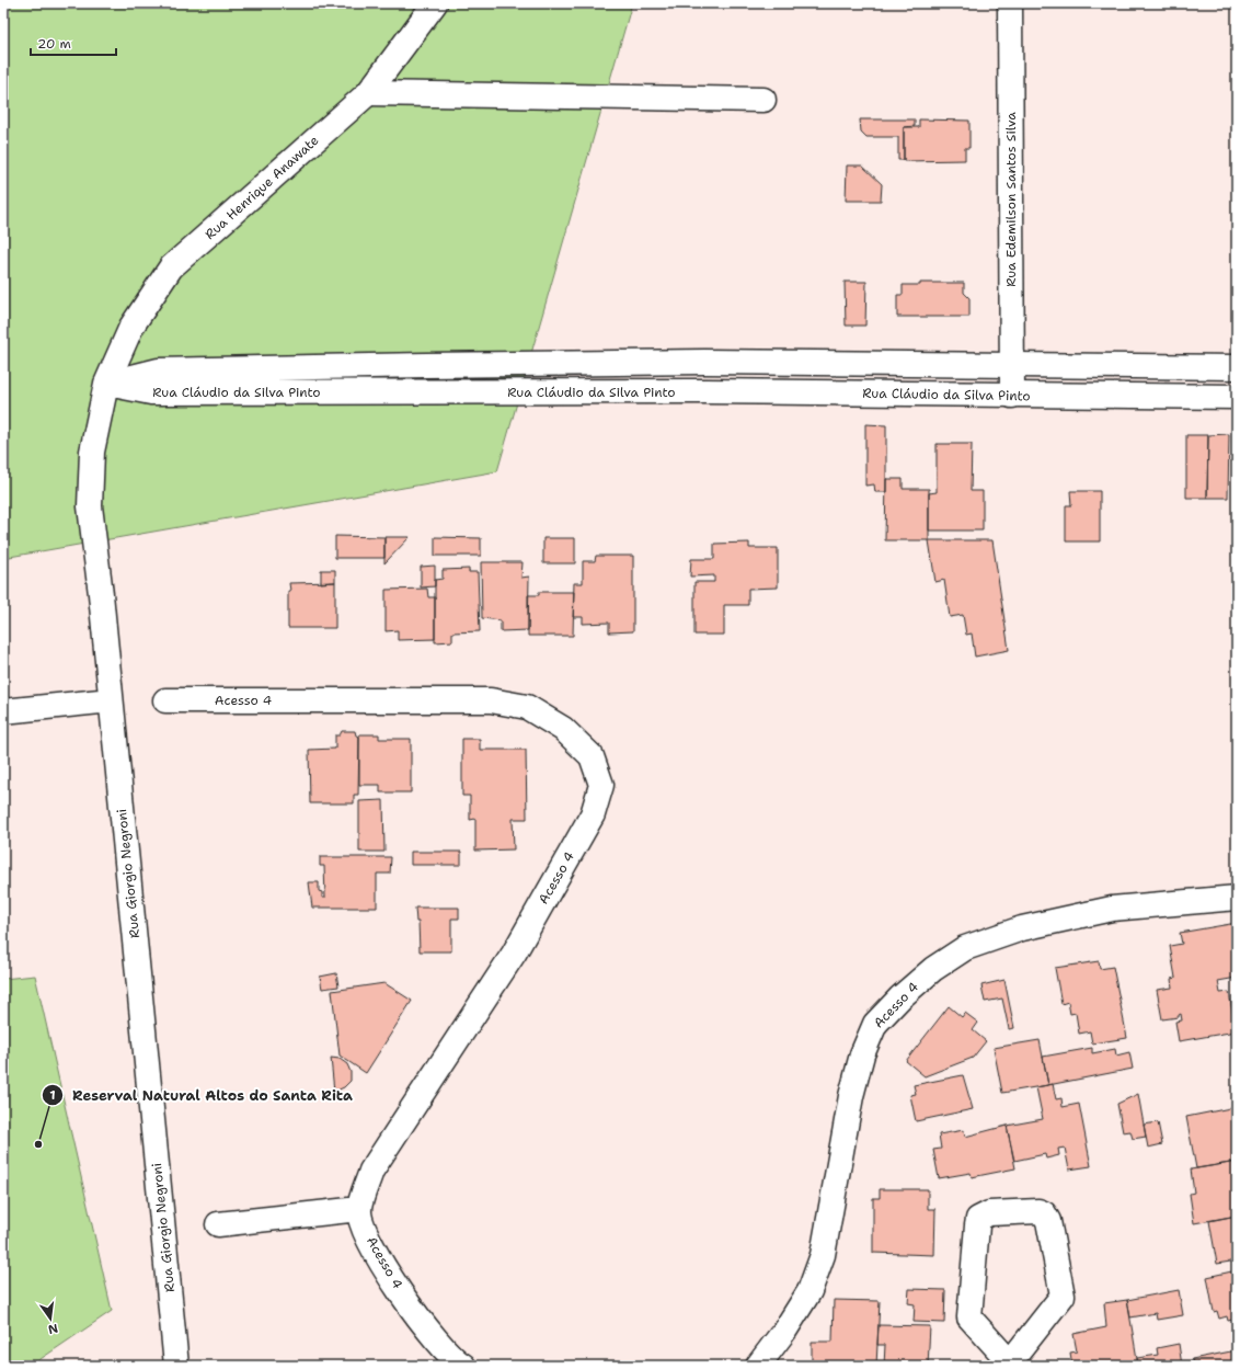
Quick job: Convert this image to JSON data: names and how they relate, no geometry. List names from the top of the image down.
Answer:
{
  "streets": {
    "street": [
      "Rua Henrique Anawate",
      "Rua Edemilson Santos Silva",
      "Rua Cláudio da Silva Pinto",
      "Acesso 4",
      "Rua Giorgio Negroni"
    ]
  },
  "crossings": [
    ["Rua Henrique Anawate", "Rua Cláudio da Silva Pinto"],
    ["Rua Henrique Anawate", "Rua Giorgio Negroni"],
    ["Rua Edemilson Santos Silva", "Rua Cláudio da Silva Pinto"],
    ["Rua Cláudio da Silva Pinto", "Rua Giorgio Negroni"]
  ],
  "places": ["Reserval Natural Altos do Santa Rita"],
  "scale_bar": "20 m",
  "north": "bottom"
}
